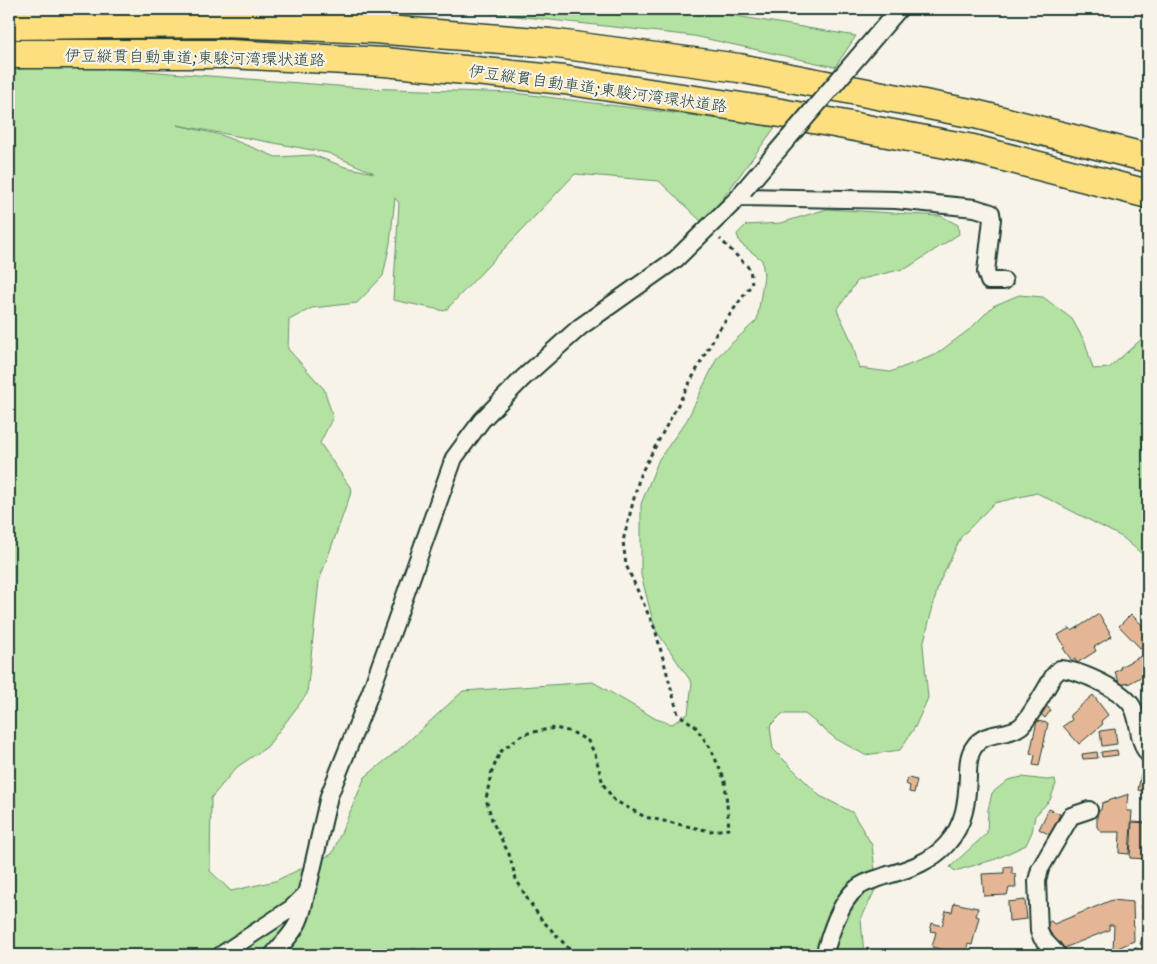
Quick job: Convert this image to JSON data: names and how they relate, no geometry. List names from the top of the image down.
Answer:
{
  "streets": {
    "highway": ["伊豆縦貫自動車道;東駿河湾環状道路"]
  }
}
